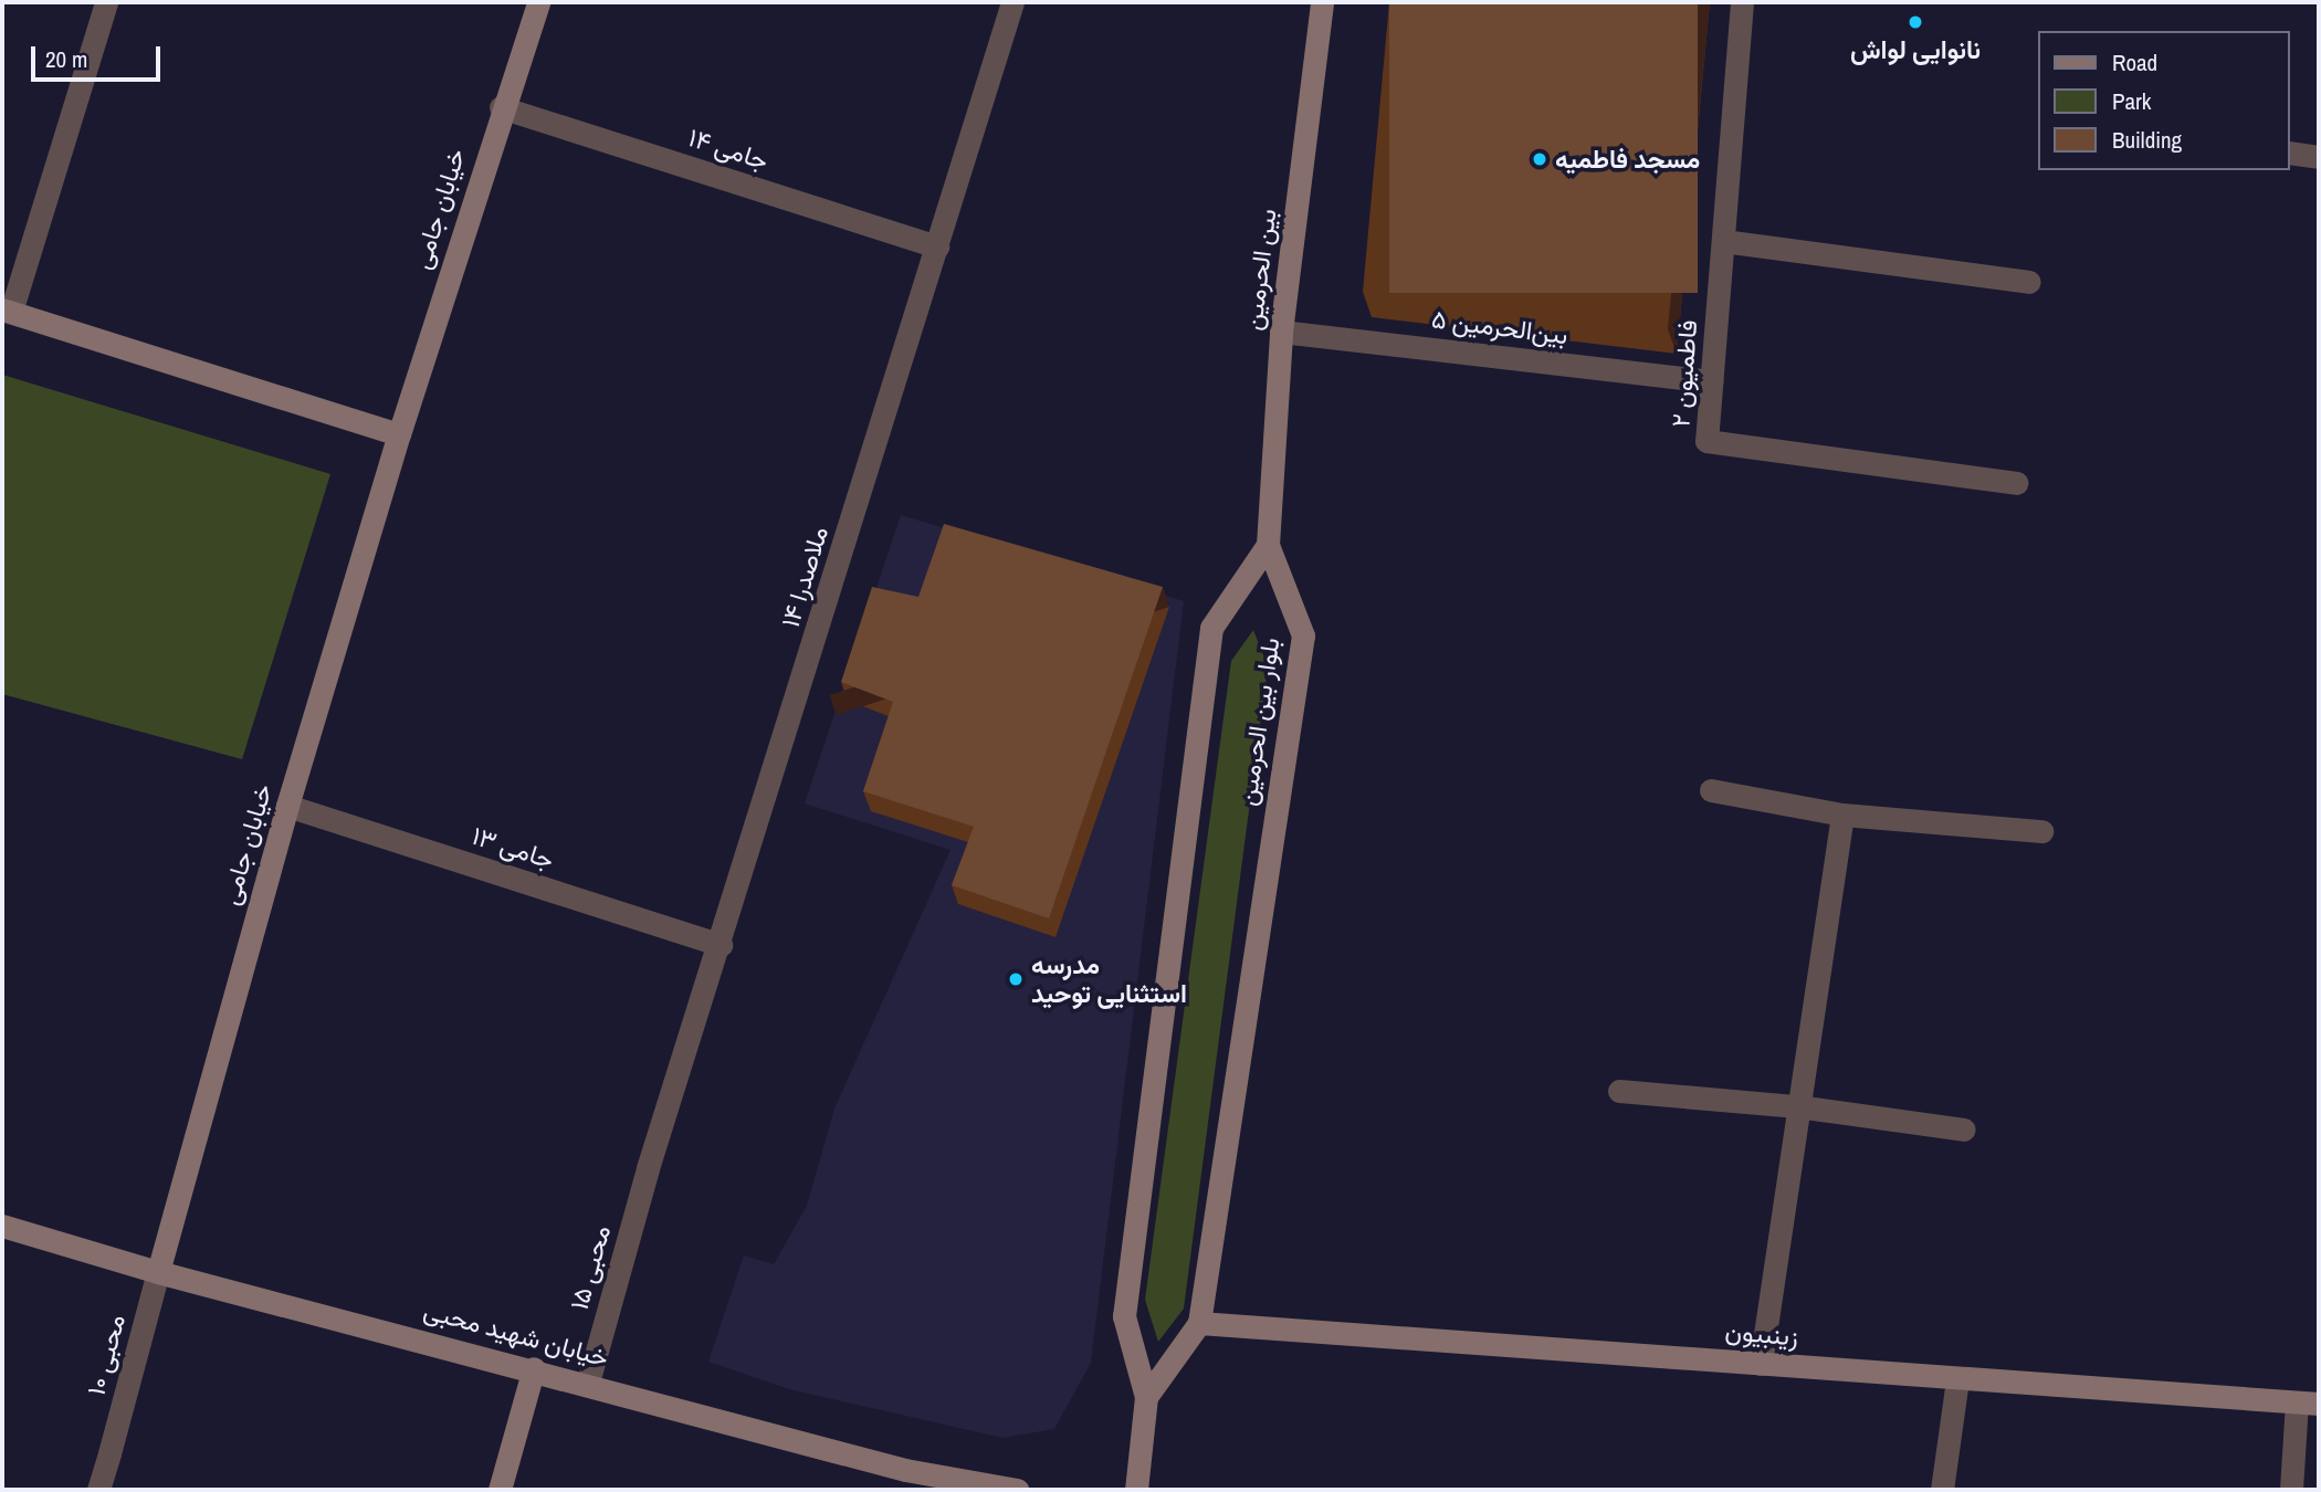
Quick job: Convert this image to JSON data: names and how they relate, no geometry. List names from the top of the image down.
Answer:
{
  "streets": {
    "main road": [
      "خیابان جامی",
      "بین الحرمین",
      "بلوار بین الحرمین",
      "خیابان شهید محبی",
      "زینبیون"
    ],
    "street": [
      "جامی ۱۴",
      "بین‌الحرمین ۵",
      "فاطمیون ۲",
      "ملاصدرا ۱۴",
      "جامی ۱۳",
      "محبی ۱۵",
      "محبی ۱۰"
    ]
  },
  "crossings": [
    ["جامی ۱۴", "خیابان جامی"],
    ["جامی ۱۴", "ملاصدرا ۱۴"],
    ["خیابان جامی", "جامی ۱۳"],
    ["خیابان جامی", "خیابان شهید محبی"],
    ["خیابان جامی", "محبی ۱۰"],
    ["بین الحرمین", "بین‌الحرمین ۵"],
    ["بین الحرمین", "بلوار بین الحرمین"],
    ["بین‌الحرمین ۵", "فاطمیون ۲"],
    ["ملاصدرا ۱۴", "جامی ۱۳"],
    ["ملاصدرا ۱۴", "محبی ۱۵"],
    ["بلوار بین الحرمین", "زینبیون"],
    ["محبی ۱۵", "خیابان شهید محبی"],
    ["خیابان شهید محبی", "محبی ۱۰"]
  ],
  "places": ["نانوایی لواش", "مسجد فاطمیه", "مدرسه استثنایی توحید"],
  "legend": ["Road", "Park", "Building"],
  "scale_bar": "20 m"
}
